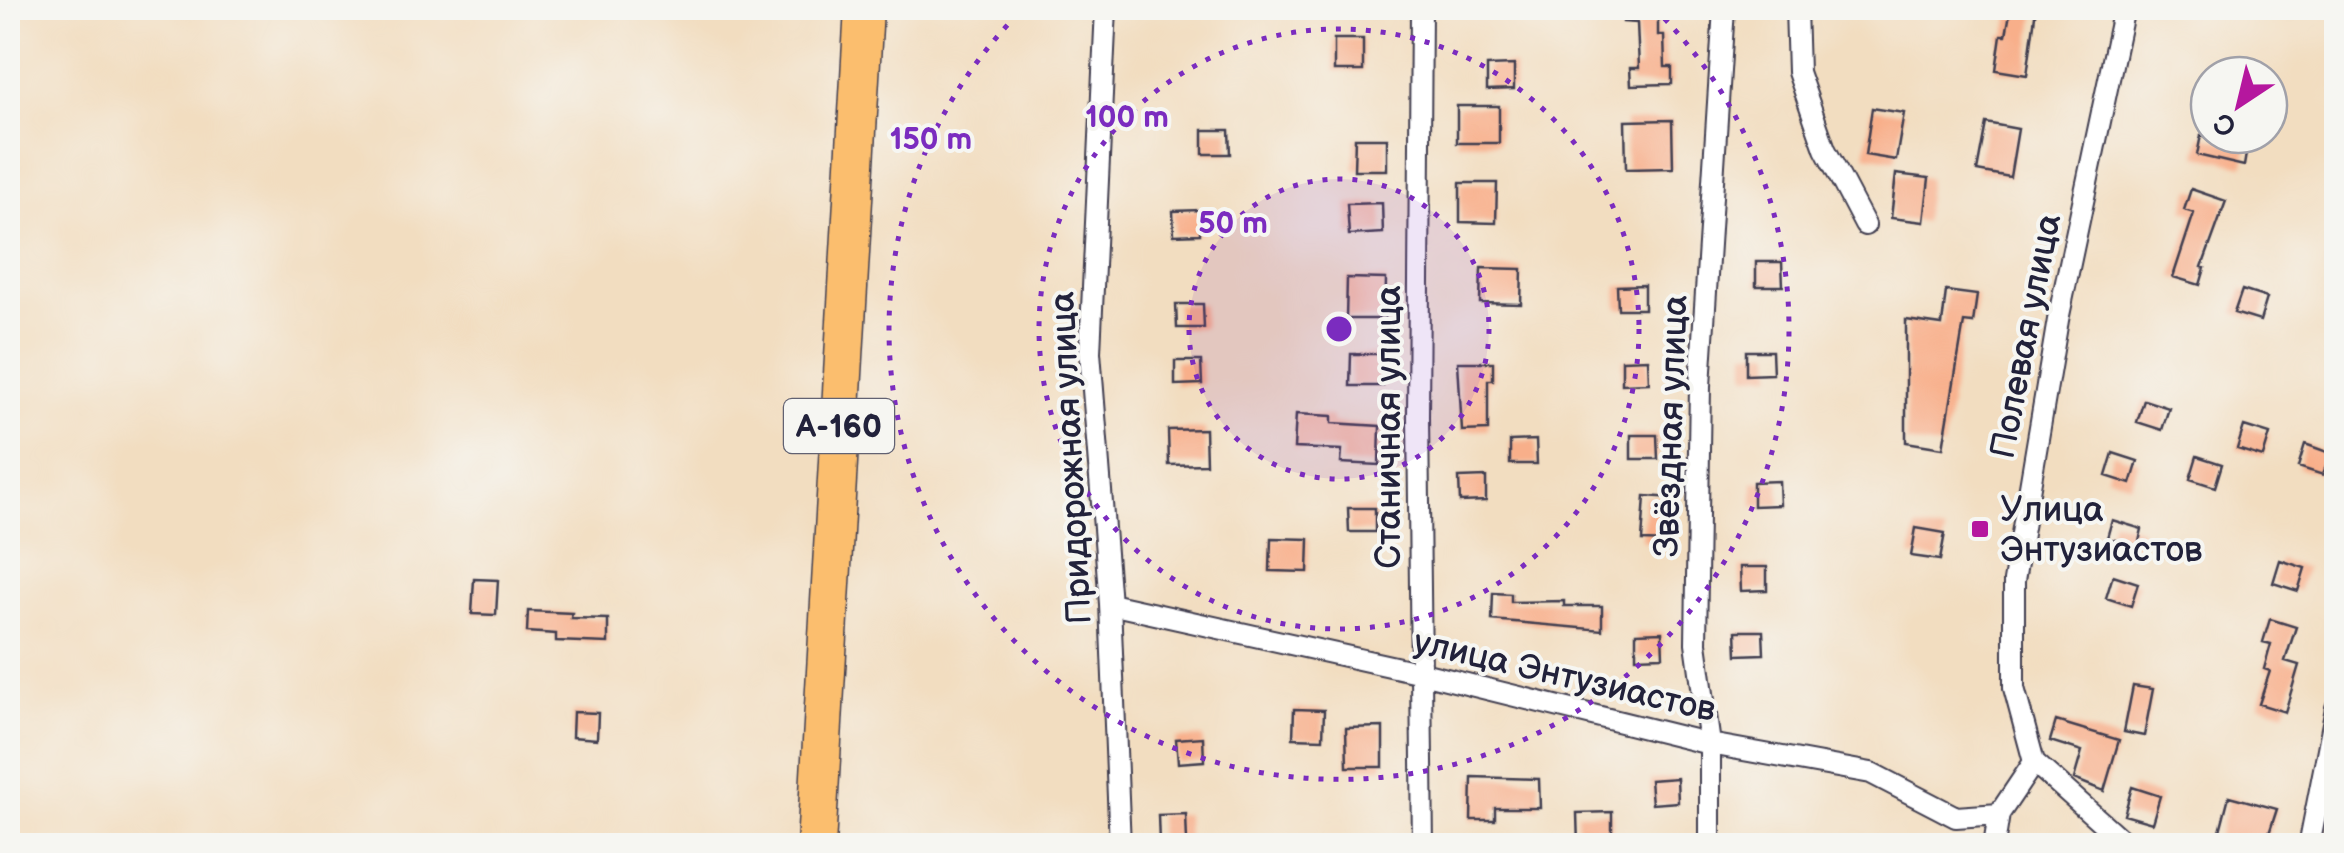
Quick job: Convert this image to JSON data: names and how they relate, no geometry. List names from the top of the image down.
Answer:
{
  "streets": {
    "highway": ["А-160"],
    "street": [
      "Полевая улица",
      "Звёздная улица",
      "Станичная улица",
      "Придорожная улица",
      "улица Энтузиастов"
    ]
  },
  "crossings": [
    ["Звёздная улица", "улица Энтузиастов"],
    ["Станичная улица", "улица Энтузиастов"],
    ["Придорожная улица", "улица Энтузиастов"]
  ],
  "places": {
    "transit": ["Улица Энтузиастов"]
  },
  "north": "bottom left",
  "rings": ["100 m", "150 m", "50 m"]
}
